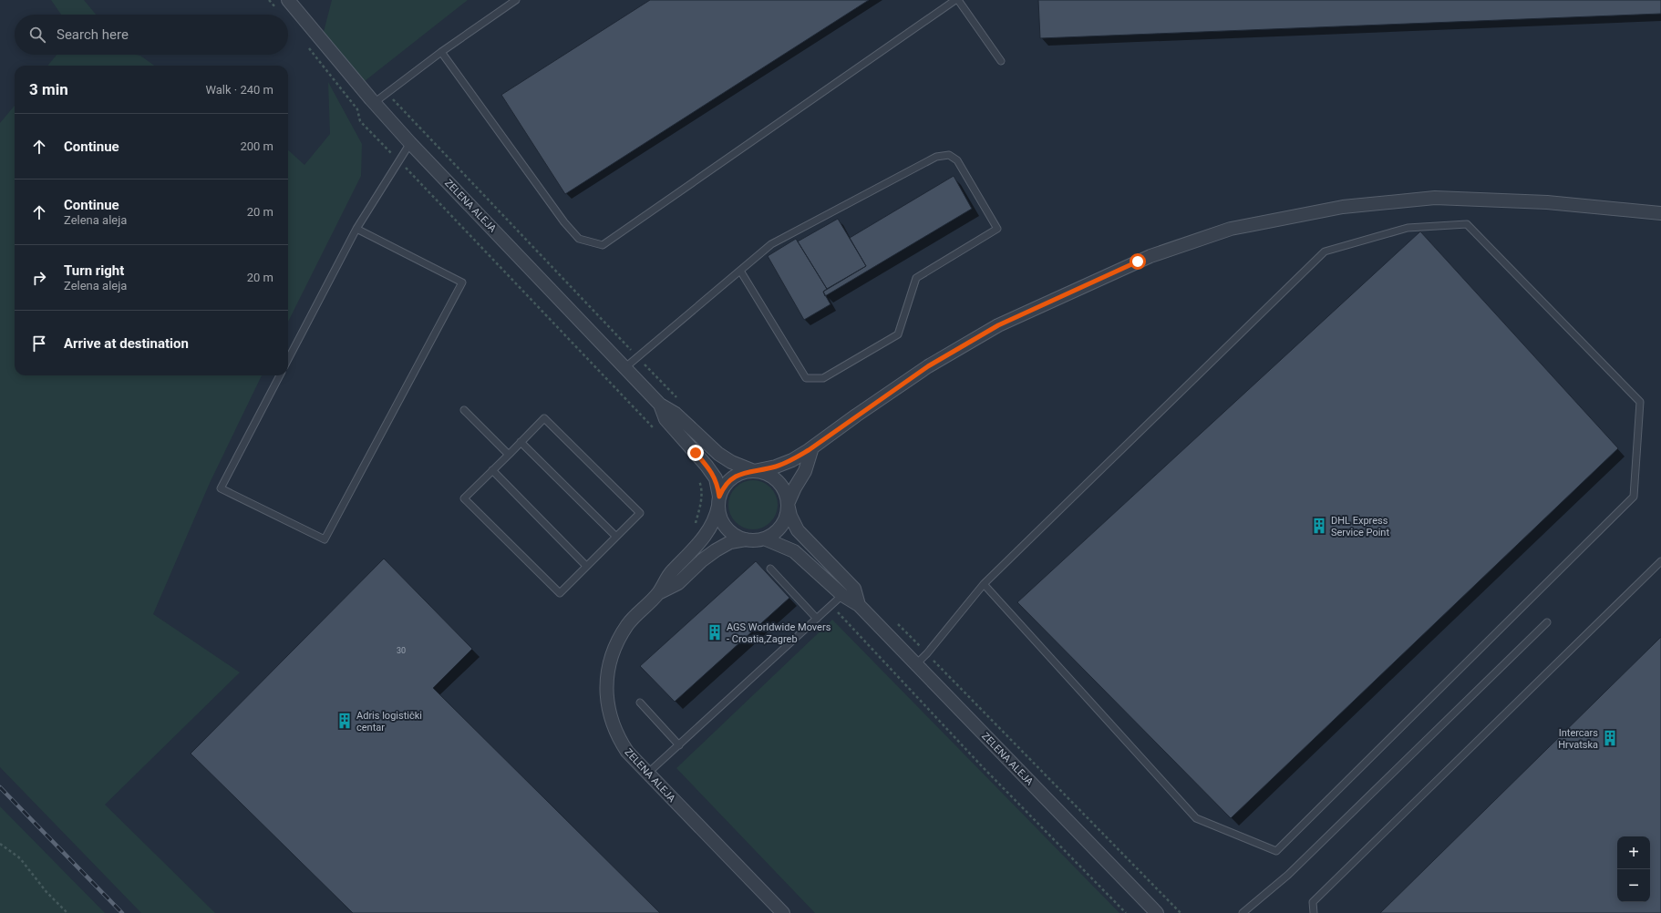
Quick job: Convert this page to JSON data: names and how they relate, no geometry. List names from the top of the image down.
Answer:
{
  "streets": {
    "street": ["ZELENA ALEJA"]
  },
  "places": {
    "building": [
      "DHL Express Service Point",
      "AGS Worldwide Movers - Croatia,Zagreb",
      "Adris logistički centar",
      "Intercars Hrvatska"
    ]
  },
  "house_numbers": ["30"],
  "page": {
    "search": "Search here",
    "heading": ["3 min", "Walk · 240 m"],
    "list": [
      ["Continue", "200 m"],
      ["Continue", "Zelena aleja", "20 m"],
      ["Turn right", "Zelena aleja", "20 m"],
      "Arrive at destination"
    ],
    "map_buttons": ["+", "−"]
  }
}
